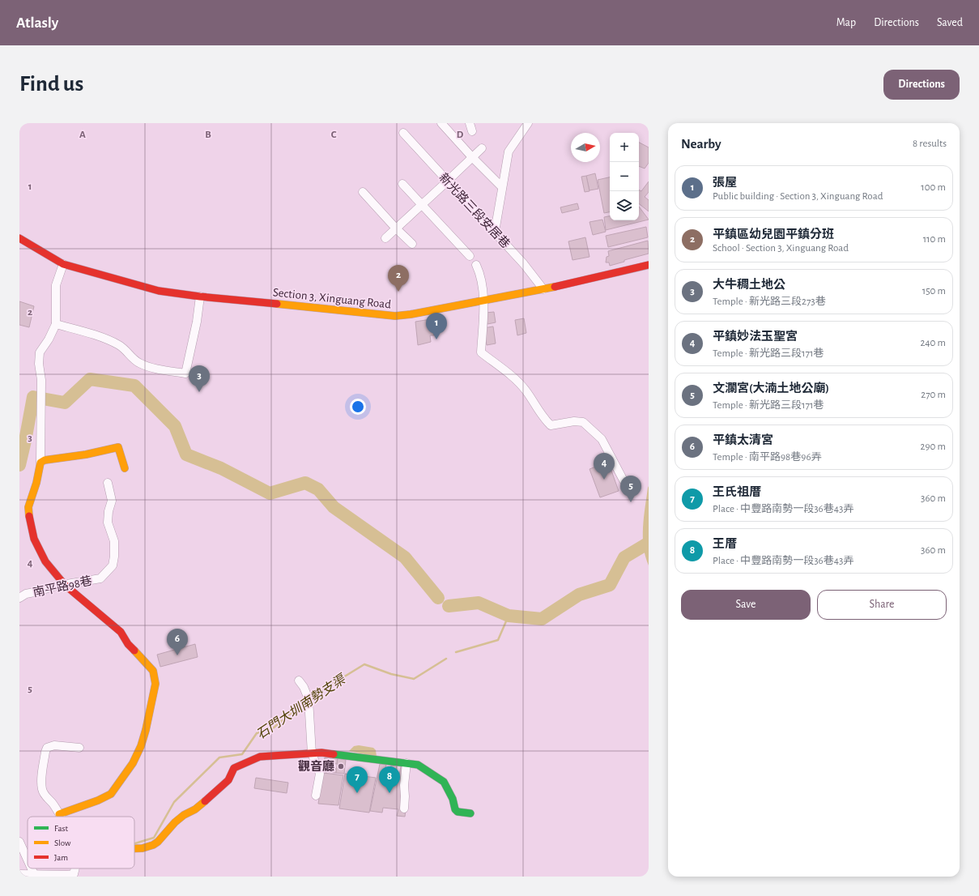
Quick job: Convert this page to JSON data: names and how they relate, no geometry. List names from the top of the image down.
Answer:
{
  "streets": {
    "street": ["新光路三段安居巷", "Section 3, Xinguang Road", "南平路98巷"]
  },
  "crossings": [
    ["新光路三段安居巷", "Section 3, Xinguang Road"]
  ],
  "water": ["石門大圳南勢支渠"],
  "places": ["觀音廳"],
  "legend": ["Fast", "Slow", "Jam"],
  "north": "right",
  "page": {
    "header": "Atlasly",
    "nav": ["Map", "Directions", "Saved"],
    "buttons": [
      "Directions",
      ["Save", "Share"]
    ],
    "title": "Find us",
    "heading": ["Nearby", "8 results"],
    "map_buttons": ["+", "−"],
    "list": [
      {
        "mark": "1",
        "name": "張屋",
        "note": "Public building · Section 3, Xinguang Road",
        "value": "100 m"
      },
      {
        "mark": "2",
        "name": "平鎮區幼兒園平鎮分班",
        "note": "School · Section 3, Xinguang Road",
        "value": "110 m"
      },
      {
        "mark": "3",
        "name": "大牛稠土地公",
        "note": "Temple · 新光路三段273巷",
        "value": "150 m"
      },
      {
        "mark": "4",
        "name": "平鎮妙法玉聖宮",
        "note": "Temple · 新光路三段171巷",
        "value": "240 m"
      },
      {
        "mark": "5",
        "name": "文瀾宮(大湳土地公廟)",
        "note": "Temple · 新光路三段171巷",
        "value": "270 m"
      },
      {
        "mark": "6",
        "name": "平鎮太清宮",
        "note": "Temple · 南平路98巷96弄",
        "value": "290 m"
      },
      {
        "mark": "7",
        "name": "王氏祖厝",
        "note": "Place · 中豐路南勢一段36巷43弄",
        "value": "360 m"
      },
      {
        "mark": "8",
        "name": "王厝",
        "note": "Place · 中豐路南勢一段36巷43弄",
        "value": "360 m"
      }
    ],
    "pins": [
      "2",
      "1",
      "3",
      "4",
      "5",
      "6",
      "7",
      "8"
    ]
  },
  "grid": {
    "columns": [
      "A",
      "B",
      "C",
      "D"
    ],
    "rows": [
      "1",
      "2",
      "3",
      "4",
      "5"
    ]
  }
}
